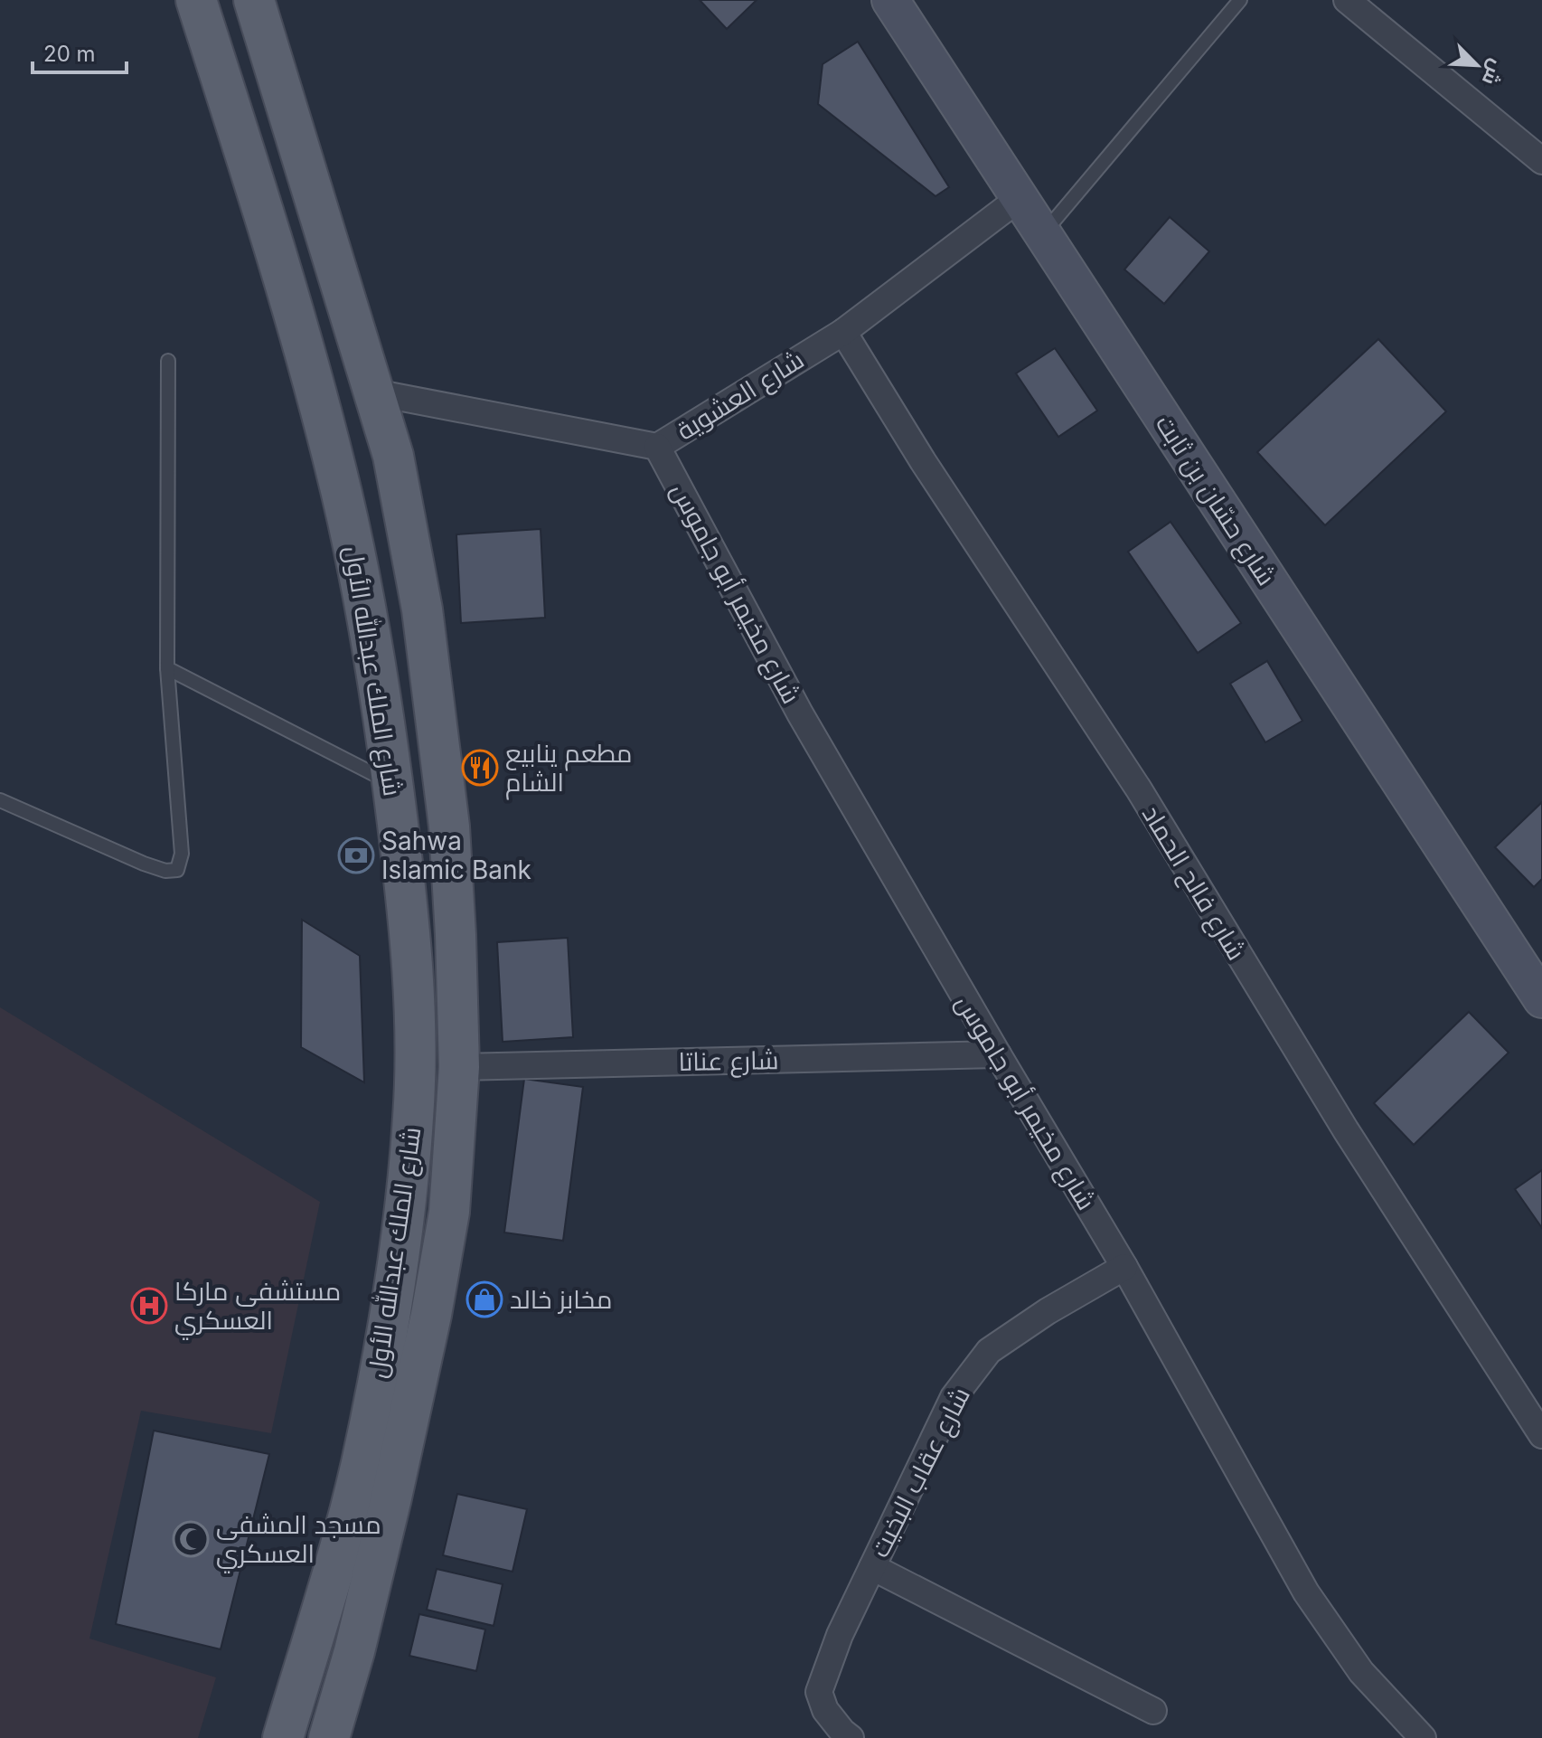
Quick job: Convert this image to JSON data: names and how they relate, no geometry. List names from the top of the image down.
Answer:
{
  "streets": {
    "main road": ["شارع الملك عبدالله الأول"],
    "street": [
      "شارع العشوية",
      "شارع حسّان بن ثابت",
      "شارع مخيمر أبو جاموس",
      "شارع فالح الحماد",
      "شارع عناتا",
      "شارع عقاب البخيت"
    ]
  },
  "crossings": [
    ["شارع العشوية", "شارع حسّان بن ثابت"],
    ["شارع العشوية", "شارع مخيمر أبو جاموس"],
    ["شارع العشوية", "شارع الملك عبدالله الأول"],
    ["شارع العشوية", "شارع فالح الحماد"],
    ["شارع مخيمر أبو جاموس", "شارع عناتا"],
    ["شارع مخيمر أبو جاموس", "شارع عقاب البخيت"],
    ["شارع الملك عبدالله الأول", "شارع عناتا"]
  ],
  "places": {
    "restaurant": ["مطعم ينابيع الشام"],
    "bank": ["Sahwa Islamic Bank"],
    "shop": ["مخابز خالد"],
    "hospital": ["مستشفى ماركا العسكري"],
    "mosque": ["مسجد المشفى العسكري"]
  },
  "scale_bar": "20 m",
  "north": "bottom right"
}
